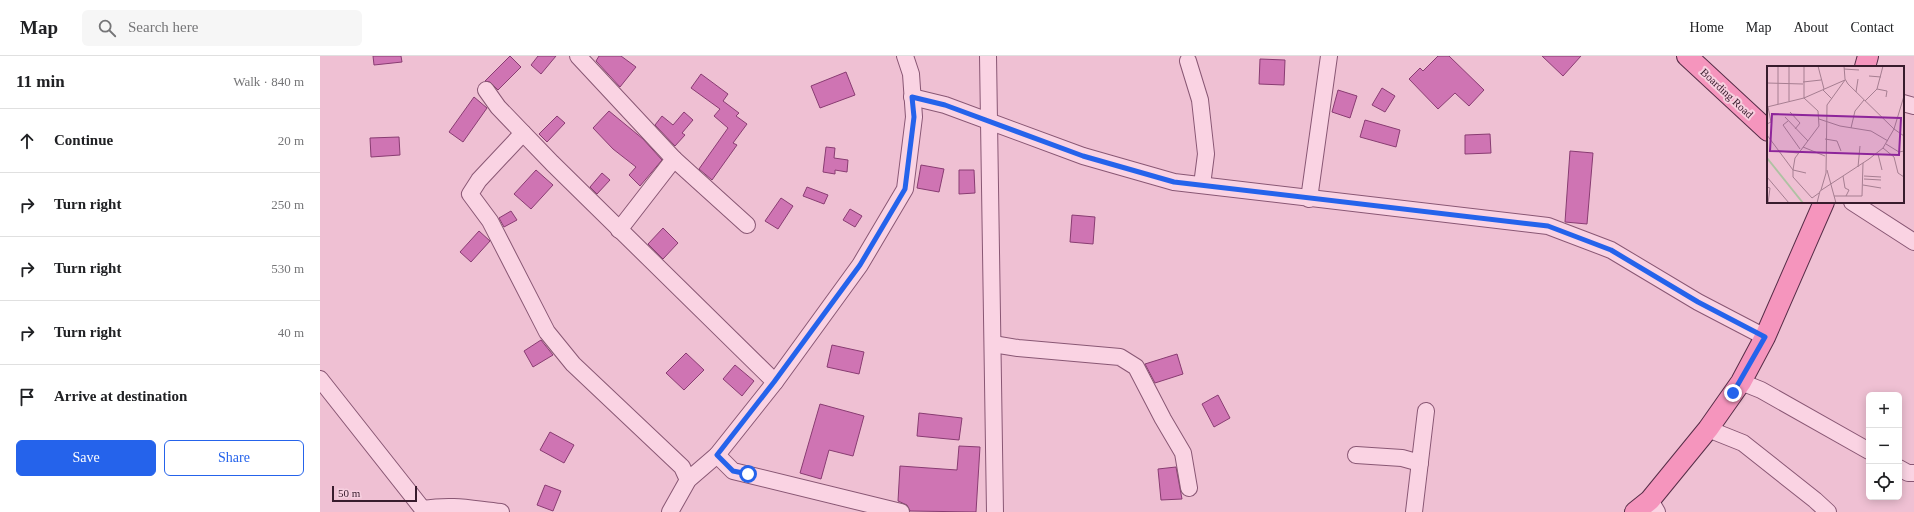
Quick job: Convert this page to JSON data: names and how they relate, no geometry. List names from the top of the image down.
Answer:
{
  "streets": {
    "main road": ["Boarding Road"]
  },
  "scale_bar": "50 m",
  "page": {
    "header": "Map",
    "search": "Search here",
    "nav": [
      "Home",
      "Map",
      "About",
      "Contact"
    ],
    "heading": ["11 min", "Walk · 840 m"],
    "list": [
      ["Continue", "20 m"],
      ["Turn right", "250 m"],
      ["Turn right", "530 m"],
      ["Turn right", "40 m"],
      "Arrive at destination"
    ],
    "map_buttons": ["+", "−"],
    "buttons": ["Save", "Share"],
    "scale": "50 m"
  }
}
